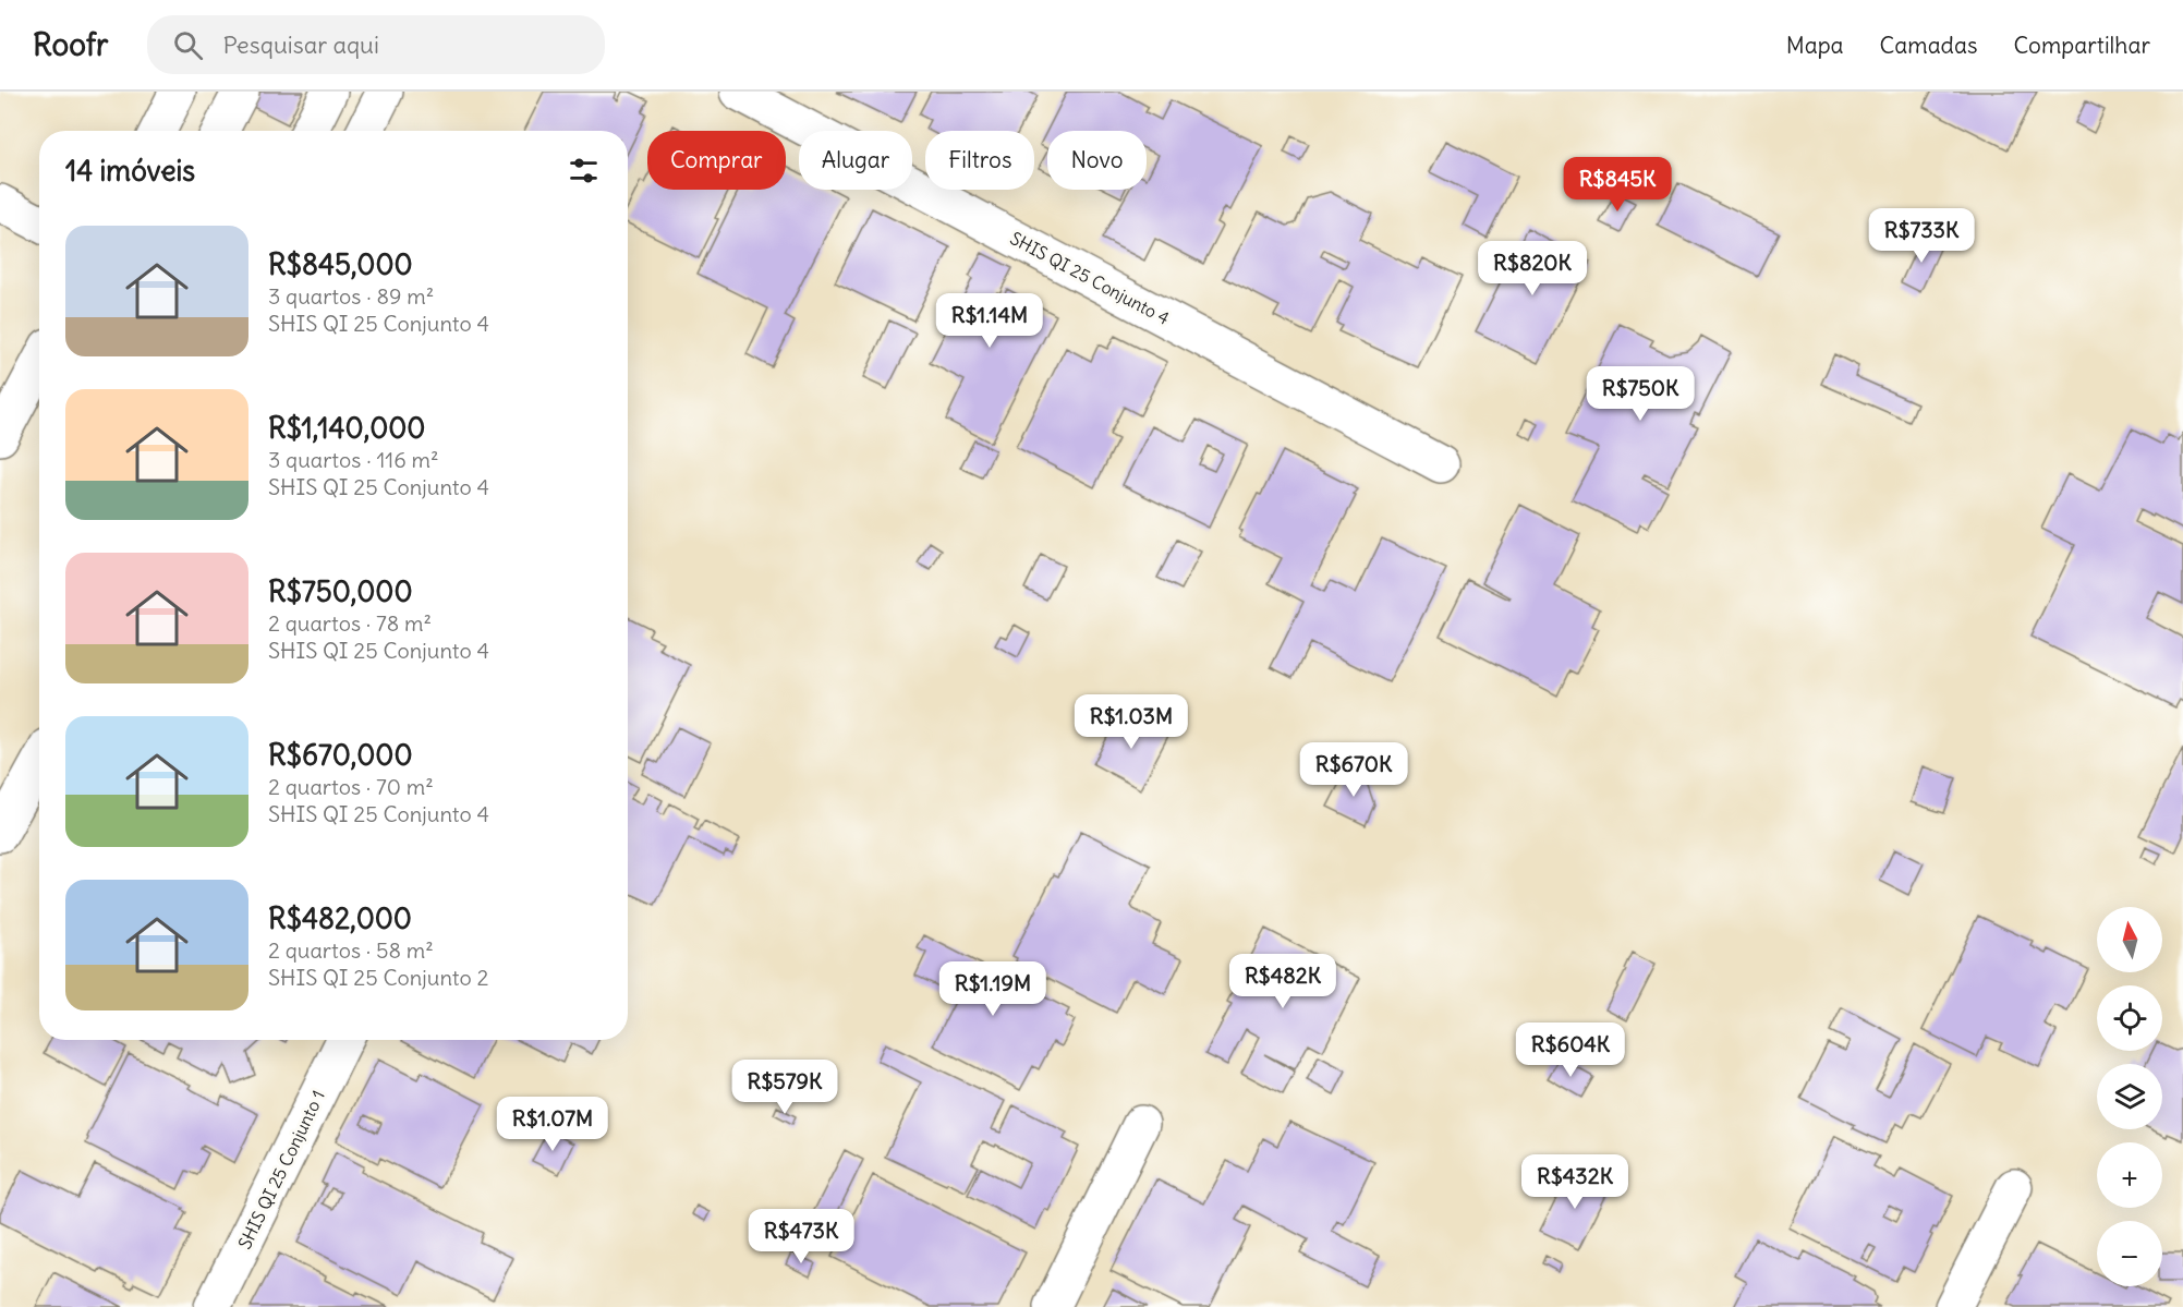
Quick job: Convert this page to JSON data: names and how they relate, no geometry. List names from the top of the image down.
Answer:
{
  "streets": {
    "street": ["SHIS QI 25 Conjunto 4", "SHIS QI 25 Conjunto 1"]
  },
  "north": "top",
  "page": {
    "header": "Roofr",
    "search": "Pesquisar aqui",
    "nav": ["Mapa", "Camadas", "Compartilhar"],
    "chip": [
      "Comprar",
      "Alugar",
      "Filtros",
      "Novo"
    ],
    "heading": "14 imóveis",
    "price": [
      "R$845K",
      "R$733K",
      "R$820K",
      "R$1.14M",
      "R$750K",
      "R$1.03M",
      "R$670K",
      "R$482K",
      "R$1.19M",
      "R$604K",
      "R$579K",
      "R$1.07M",
      "R$432K",
      "R$473K"
    ],
    "list": [
      {
        "name": "R$845,000",
        "note": "3 quartos · 89 m² · SHIS QI 25 Conjunto 4"
      },
      {
        "name": "R$1,140,000",
        "note": "3 quartos · 116 m² · SHIS QI 25 Conjunto 4"
      },
      {
        "name": "R$750,000",
        "note": "2 quartos · 78 m² · SHIS QI 25 Conjunto 4"
      },
      {
        "name": "R$670,000",
        "note": "2 quartos · 70 m² · SHIS QI 25 Conjunto 4"
      },
      {
        "name": "R$482,000",
        "note": "2 quartos · 58 m² · SHIS QI 25 Conjunto 2"
      }
    ],
    "map_buttons": ["+", "−"]
  }
}
